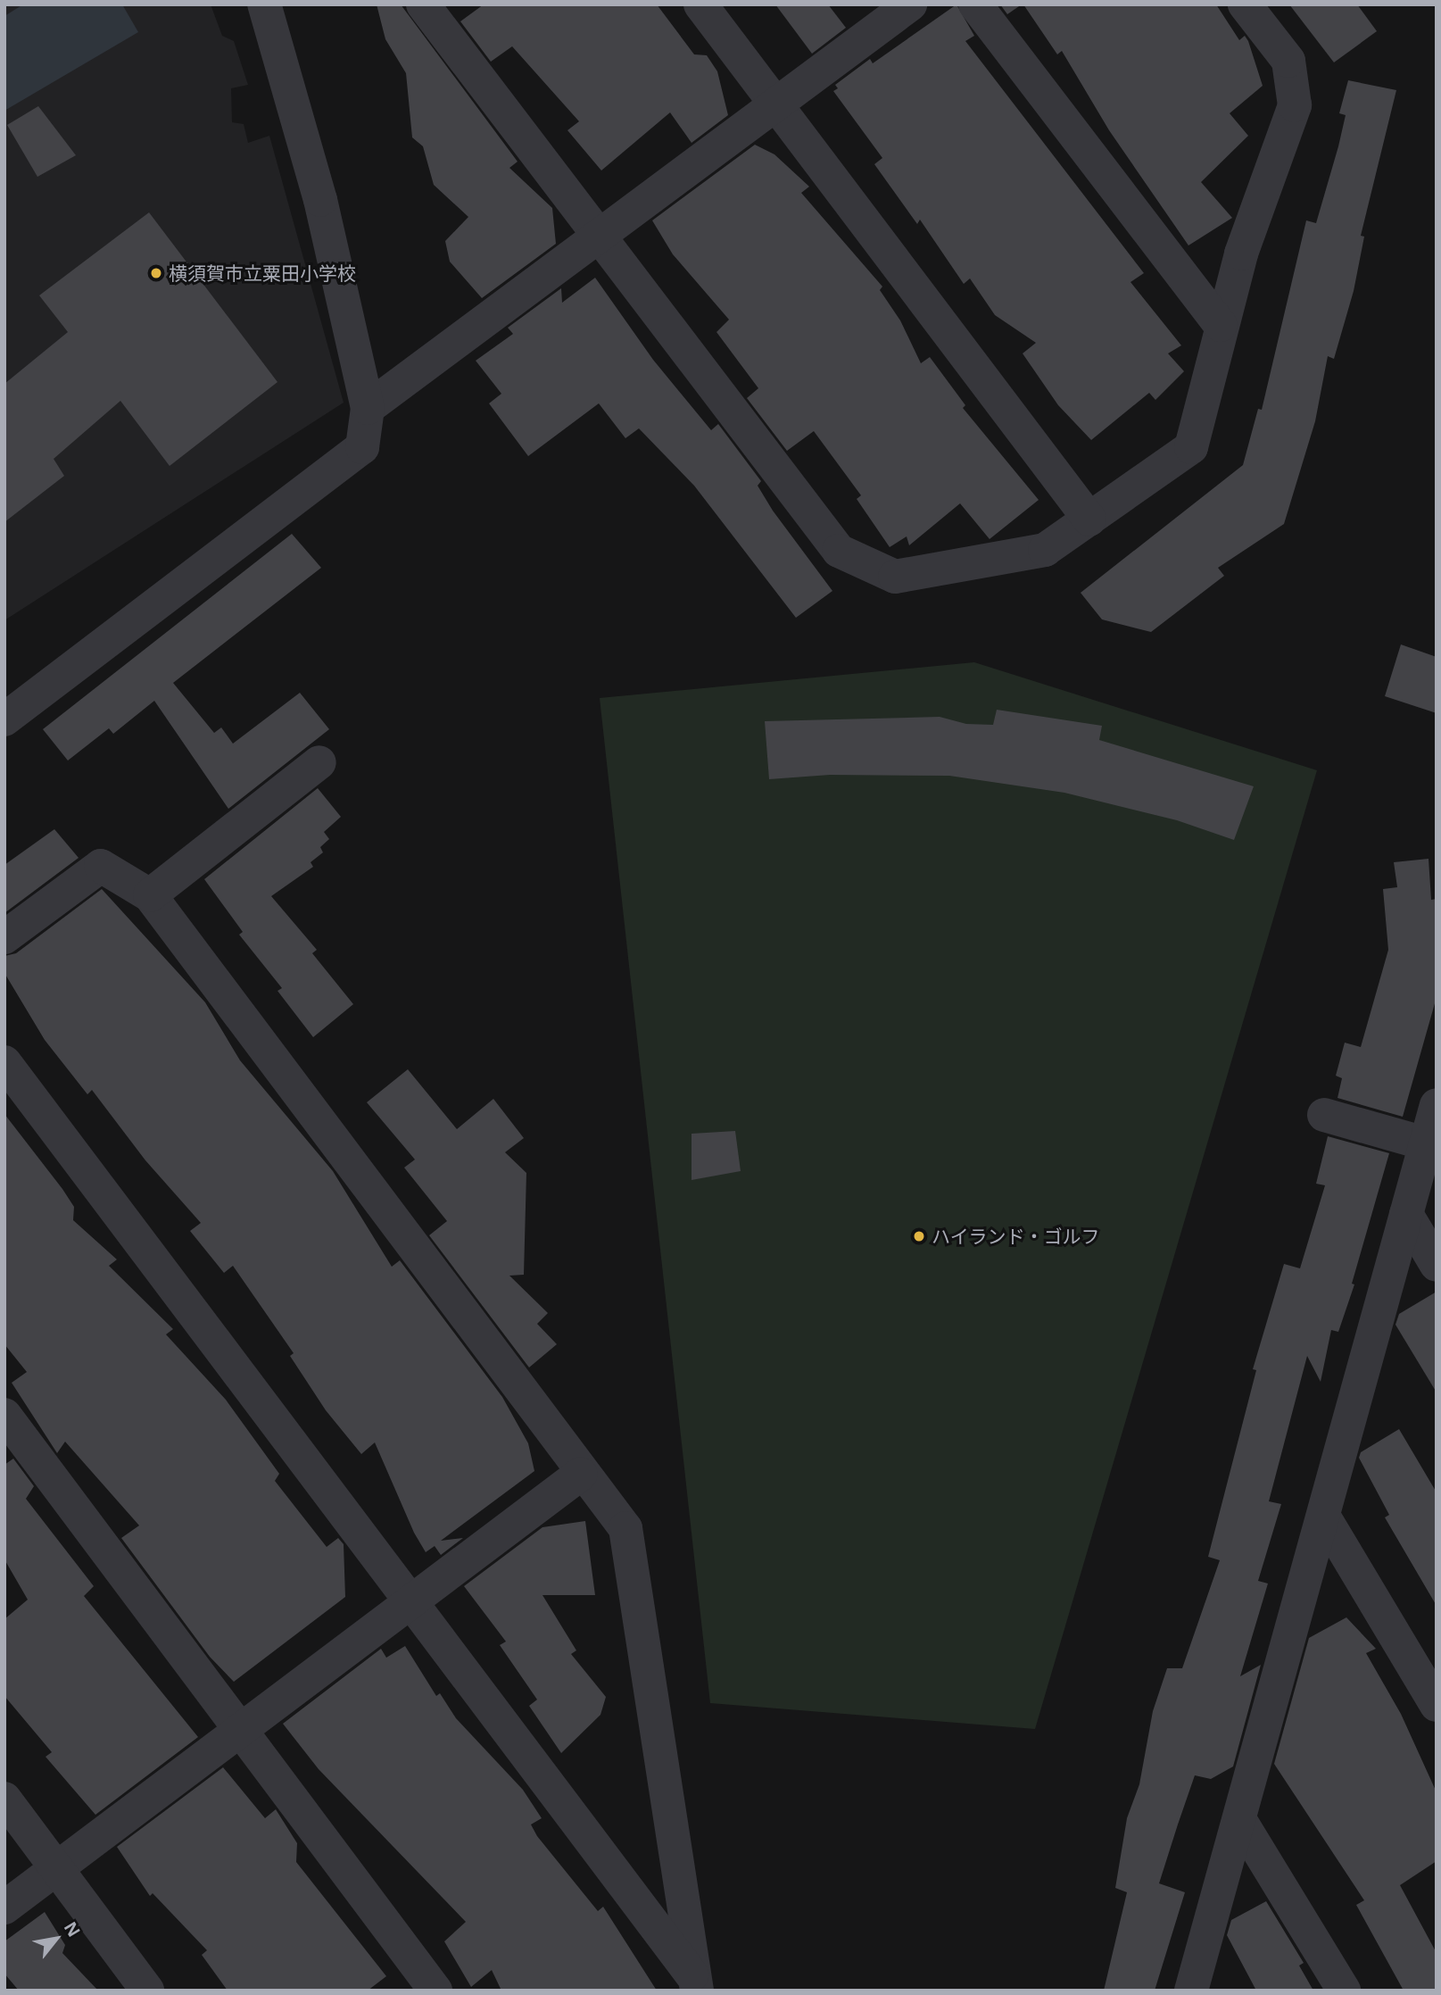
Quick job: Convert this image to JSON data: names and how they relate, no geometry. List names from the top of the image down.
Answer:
{
  "places": ["横須賀市立粟田小学校", "ハイランド・ゴルフ"],
  "north": "top right"
}
